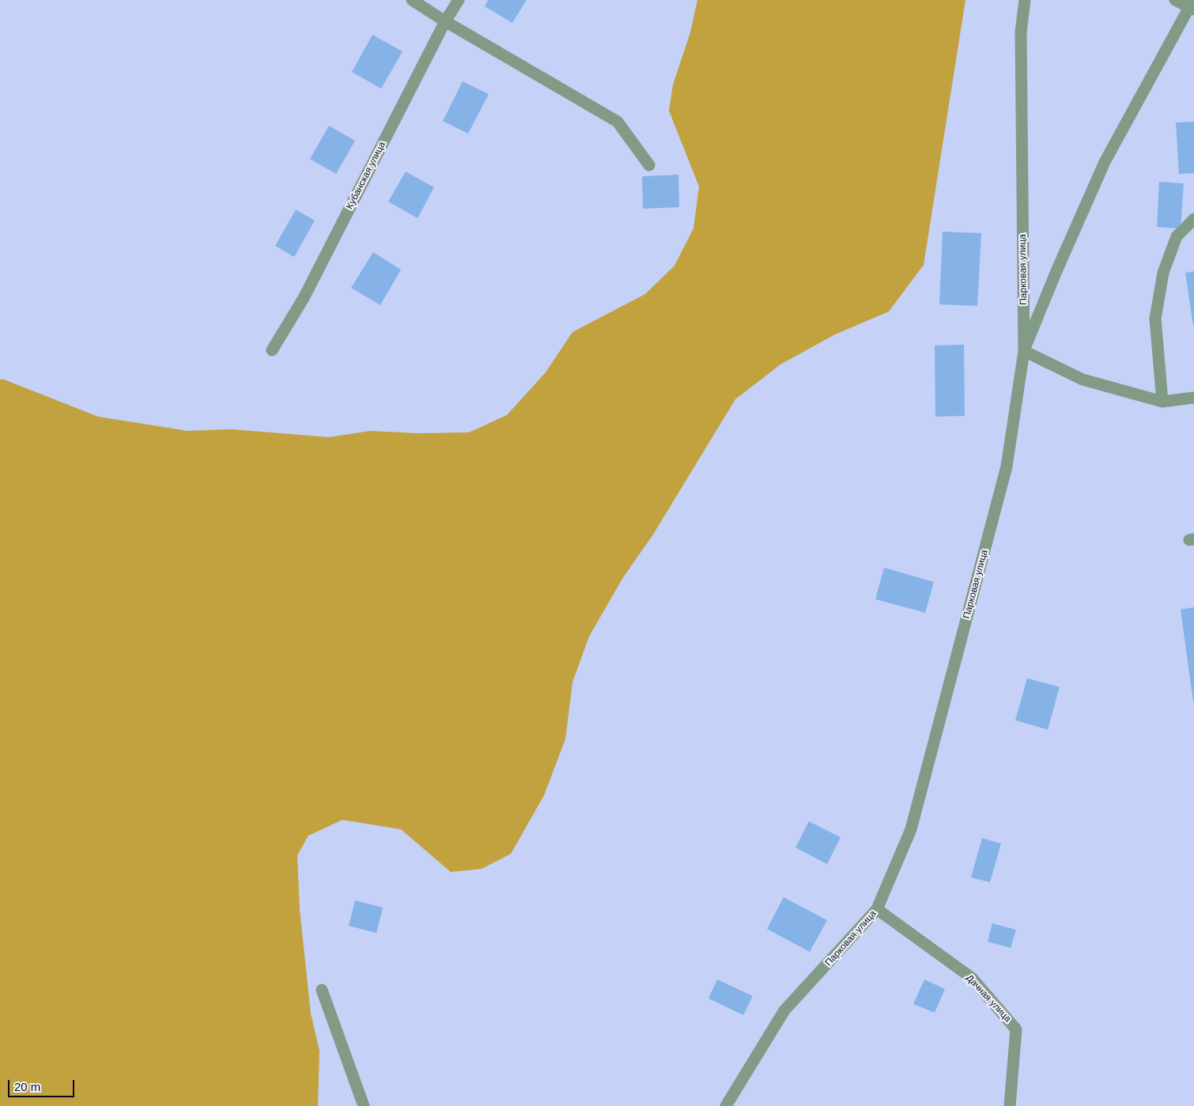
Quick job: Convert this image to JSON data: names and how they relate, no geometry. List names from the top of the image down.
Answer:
{
  "streets": {
    "street": ["Кубанская улица", "Парковая улица", "Дачная улица"]
  },
  "crossings": [
    ["Парковая улица", "Дачная улица"]
  ],
  "scale_bar": "20 m"
}
